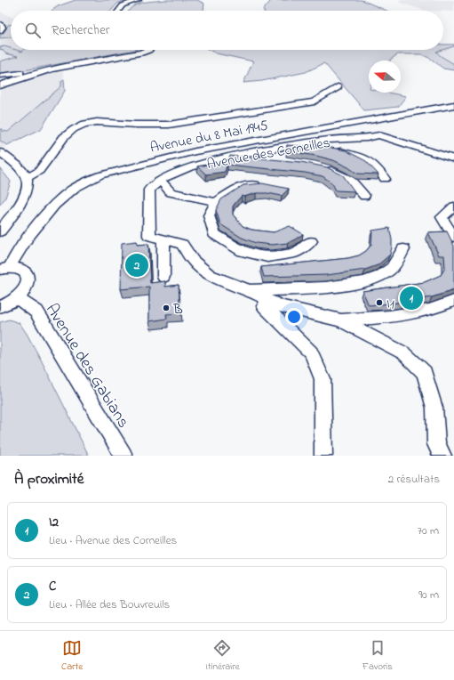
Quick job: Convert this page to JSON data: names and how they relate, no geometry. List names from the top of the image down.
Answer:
{
  "streets": {
    "street": ["Avenue du 8 Mai 1945", "Avenue des Corneilles", "Avenue des Gabians"]
  },
  "places": ["I1", "B"],
  "north": "left",
  "page": {
    "search": "Rechercher",
    "pins": ["2", "1"],
    "heading": ["À proximité", "2 résultats"],
    "list": [
      {
        "mark": "1",
        "name": "I2",
        "note": "Lieu · Avenue des Corneilles",
        "value": "70 m"
      },
      {
        "mark": "2",
        "name": "C",
        "note": "Lieu · Allée des Bouvreuils",
        "value": "90 m"
      }
    ],
    "nav": ["Carte", "Itinéraire", "Favoris"]
  }
}
